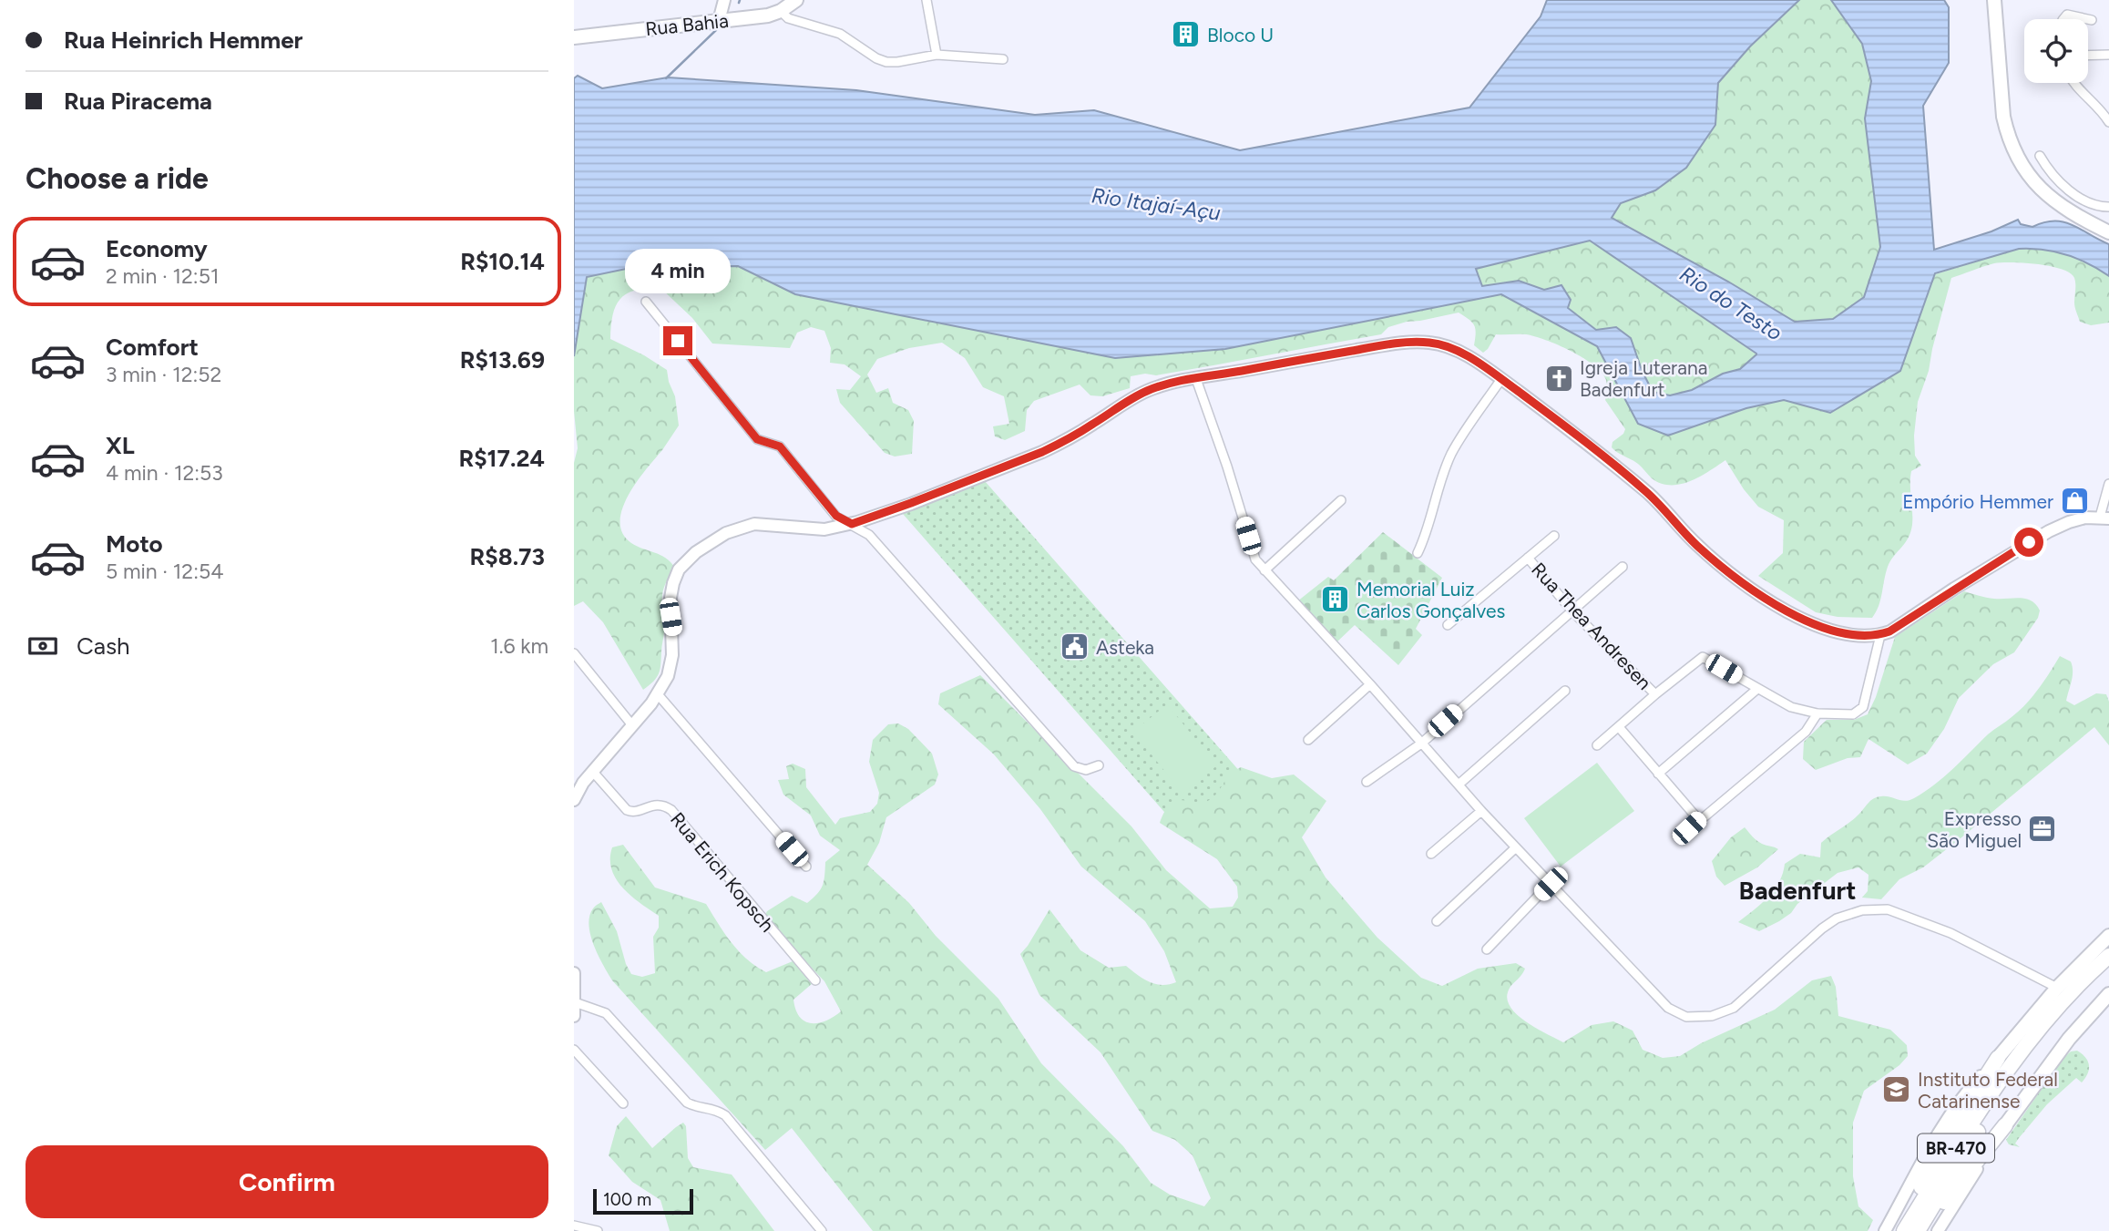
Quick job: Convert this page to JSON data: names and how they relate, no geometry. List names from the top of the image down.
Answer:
{
  "streets": {
    "highway": ["BR-470"],
    "main road": ["Rua Bahia"],
    "street": ["Rua Thea Andresen", "Rua Erich Kopsch"]
  },
  "districts": ["Badenfurt"],
  "water": ["Rio Itajaí-Açu", "Rio do Testo"],
  "places": {
    "building": ["Bloco U", "Memorial Luiz Carlos Gonçalves"],
    "church": ["Igreja Luterana Badenfurt"],
    "shop": ["Empório Hemmer"],
    "public building": ["Asteka"],
    "office": ["Expresso São Miguel"],
    "school or university": ["Instituto Federal Catarinense"]
  },
  "scale_bar": "100 m",
  "page": {
    "banner": ["Rua Heinrich Hemmer", "Rua Piracema"],
    "heading": "Choose a ride",
    "list": [
      {
        "name": "Economy",
        "note": "2 min · 12:51",
        "value": "R$10.14"
      },
      {
        "name": "Comfort",
        "note": "3 min · 12:52",
        "value": "R$13.69"
      },
      {
        "name": "XL",
        "note": "4 min · 12:53",
        "value": "R$17.24"
      },
      {
        "name": "Moto",
        "note": "5 min · 12:54",
        "value": "R$8.73"
      }
    ],
    "bubble": "4 min",
    "pay": ["Cash", "1.6 km"],
    "buttons": "Confirm",
    "scale": "100 m"
  }
}
